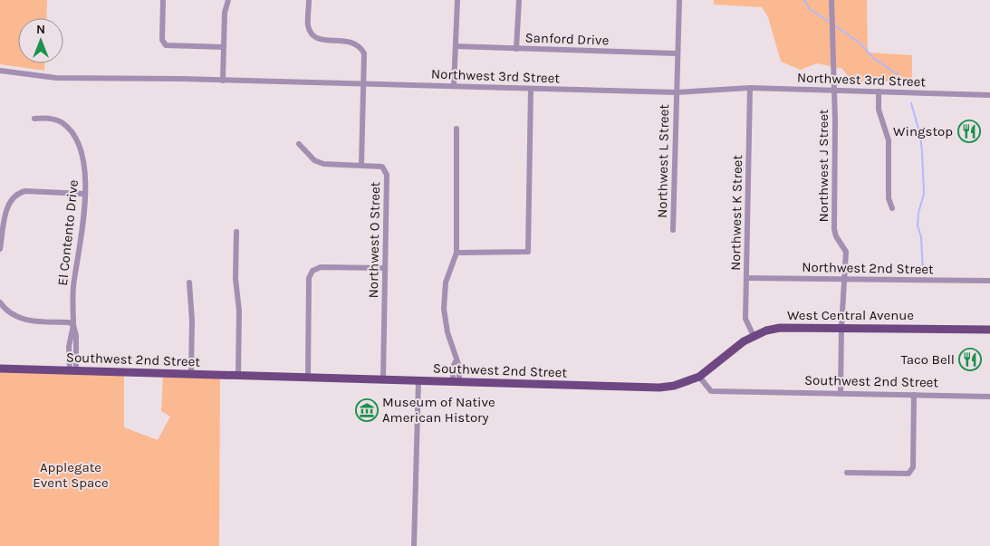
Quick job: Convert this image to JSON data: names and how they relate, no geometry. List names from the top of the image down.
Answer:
{
  "streets": {
    "main road": ["West Central Avenue", "Southwest 2nd Street"],
    "street": [
      "Sanford Drive",
      "Northwest 3rd Street",
      "Northwest L Street",
      "Northwest J Street",
      "Northwest K Street",
      "El Contento Drive",
      "Northwest O Street",
      "Northwest 2nd Street"
    ]
  },
  "crossings": [
    ["Sanford Drive", "Northwest L Street"],
    ["Northwest 3rd Street", "Northwest L Street"],
    ["Northwest 3rd Street", "Northwest J Street"],
    ["Northwest 3rd Street", "Northwest K Street"],
    ["Northwest 3rd Street", "Northwest O Street"],
    ["Northwest J Street", "Northwest 2nd Street"],
    ["Northwest J Street", "West Central Avenue"],
    ["Northwest J Street", "Southwest 2nd Street"],
    ["Northwest K Street", "Northwest 2nd Street"],
    ["Northwest K Street", "West Central Avenue"],
    ["El Contento Drive", "Southwest 2nd Street"],
    ["Northwest O Street", "Southwest 2nd Street"],
    ["West Central Avenue", "Southwest 2nd Street"]
  ],
  "parks": ["Applegate Event Space"],
  "places": {
    "restaurant": ["Wingstop", "Taco Bell"],
    "museum": ["Museum of Native American History"]
  },
  "north": "top"
}
